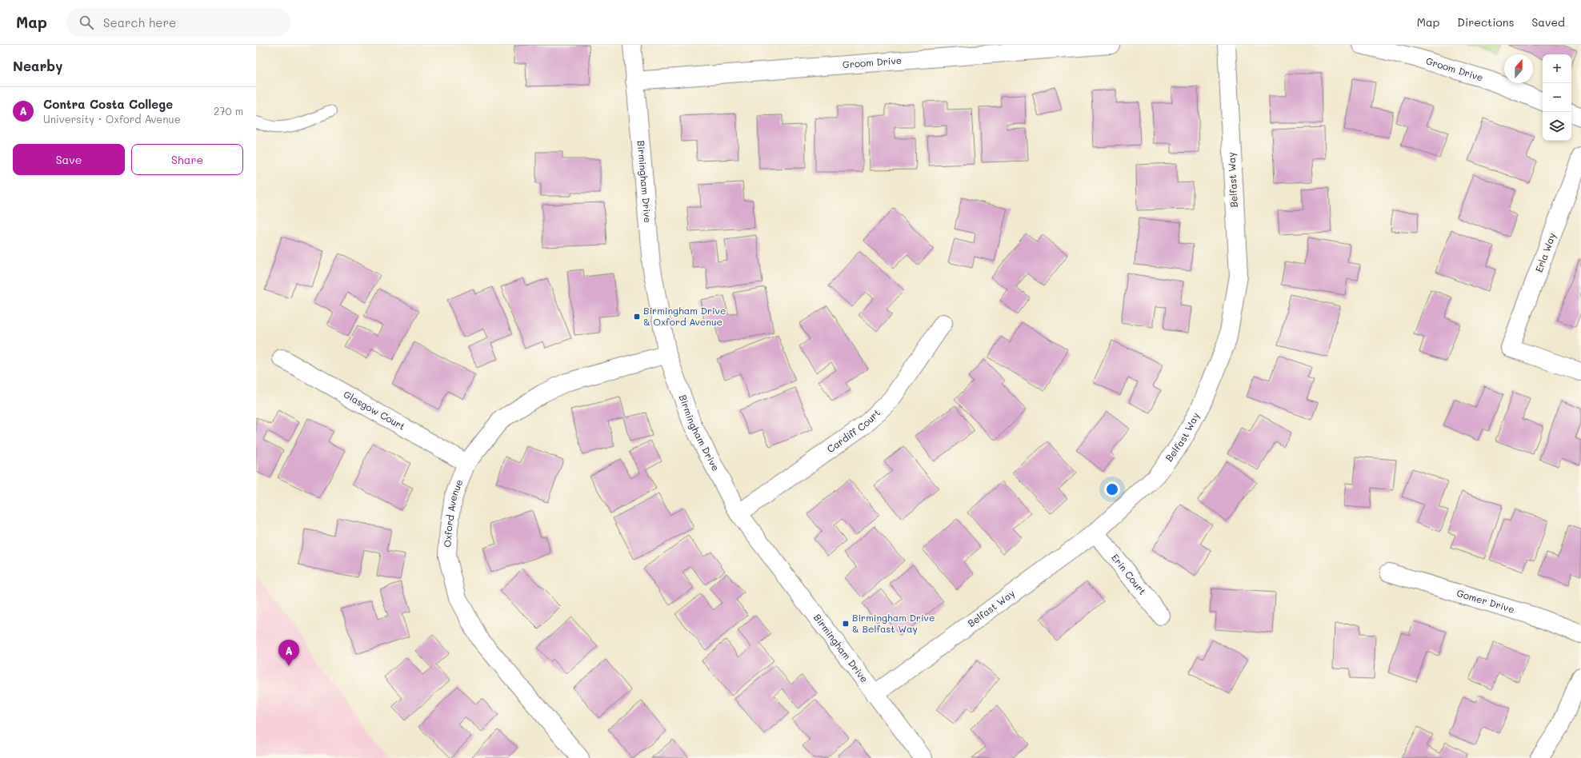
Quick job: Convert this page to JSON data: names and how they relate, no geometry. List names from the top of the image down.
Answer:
{
  "streets": {
    "street": [
      "Groom Drive",
      "Belfast Way",
      "Birmingham Drive",
      "Erla Way",
      "Glasgow Court",
      "Cardiff Court",
      "Oxford Avenue",
      "Erin Court",
      "Gomer Drive"
    ]
  },
  "crossings": [
    ["Groom Drive", "Birmingham Drive"],
    ["Belfast Way", "Birmingham Drive"],
    ["Belfast Way", "Erin Court"],
    ["Birmingham Drive", "Cardiff Court"],
    ["Birmingham Drive", "Oxford Avenue"],
    ["Glasgow Court", "Oxford Avenue"]
  ],
  "places": {
    "transit": ["Birmingham Drive & Oxford Avenue", "Birmingham Drive & Belfast Way"]
  },
  "north": "top",
  "page": {
    "header": "Map",
    "search": "Search here",
    "nav": ["Map", "Directions", "Saved"],
    "heading": "Nearby",
    "map_buttons": ["+", "−"],
    "list": [
      {
        "mark": "A",
        "name": "Contra Costa College",
        "note": "University · Oxford Avenue",
        "value": "270 m"
      }
    ],
    "buttons": ["Save", "Share"],
    "pins": "A"
  }
}
